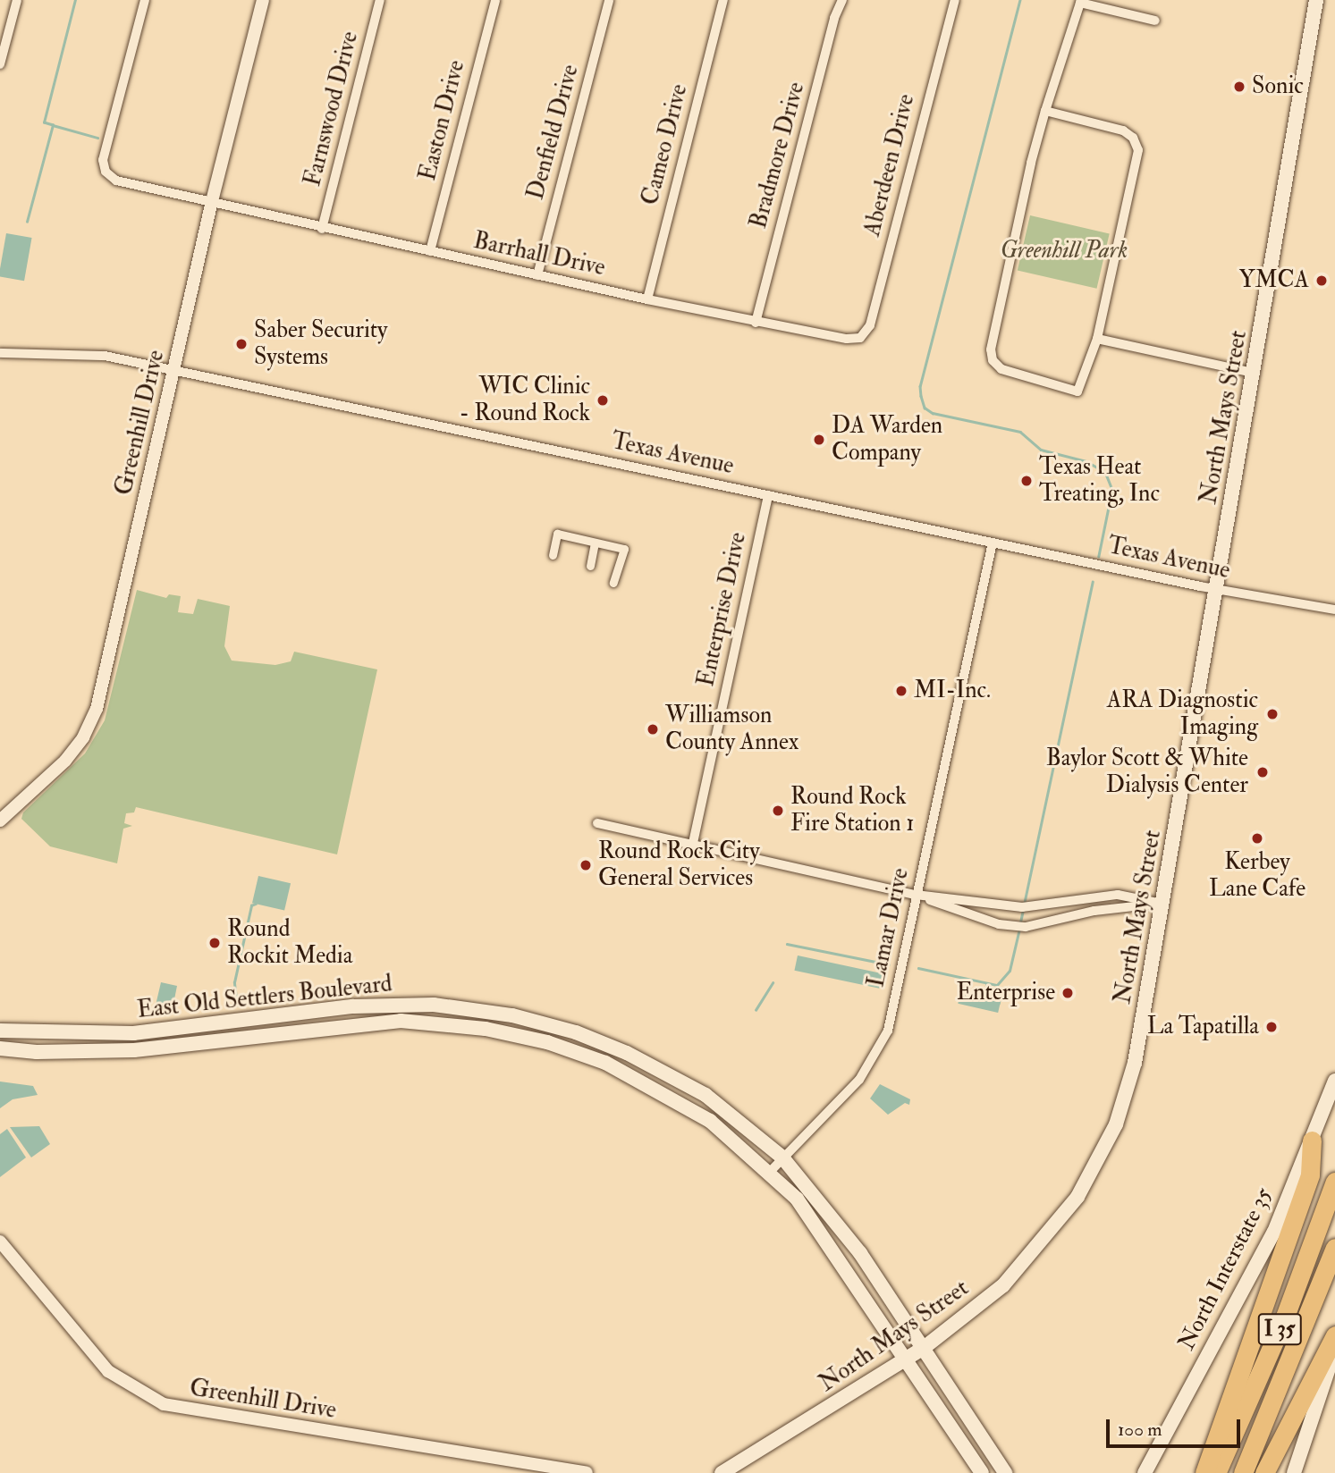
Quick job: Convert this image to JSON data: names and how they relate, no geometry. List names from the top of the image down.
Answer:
{
  "streets": {
    "highway": ["I 35"],
    "main road": ["North Mays Street", "East Old Settlers Boulevard", "North Interstate 35"],
    "street": [
      "Farnswood Drive",
      "Easton Drive",
      "Denfield Drive",
      "Cameo Drive",
      "Bradmore Drive",
      "Aberdeen Drive",
      "Barrhall Drive",
      "Greenhill Drive",
      "Texas Avenue",
      "Enterprise Drive",
      "Lamar Drive"
    ]
  },
  "crossings": [
    ["Farnswood Drive", "Barrhall Drive"],
    ["Easton Drive", "Barrhall Drive"],
    ["Denfield Drive", "Barrhall Drive"],
    ["Cameo Drive", "Barrhall Drive"],
    ["Bradmore Drive", "Barrhall Drive"],
    ["Aberdeen Drive", "Barrhall Drive"],
    ["Barrhall Drive", "Greenhill Drive"],
    ["North Mays Street", "Texas Avenue"],
    ["North Mays Street", "East Old Settlers Boulevard"],
    ["Greenhill Drive", "Texas Avenue"],
    ["Texas Avenue", "Enterprise Drive"],
    ["Texas Avenue", "Lamar Drive"],
    ["Lamar Drive", "East Old Settlers Boulevard"]
  ],
  "parks": ["Greenhill Park"],
  "places": [
    "Sonic",
    "YMCA",
    "Saber Security Systems",
    "WIC Clinic - Round Rock",
    "DA Warden Company",
    "Texas Heat Treating, Inc",
    "MI-Inc.",
    "ARA Diagnostic Imaging",
    "Williamson County Annex",
    "Baylor Scott & White Dialysis Center",
    "Round Rock Fire Station 1",
    "Kerbey Lane Cafe",
    "Round Rock City General Services",
    "Round Rockit Media",
    "Enterprise",
    "La Tapatilla"
  ],
  "scale_bar": "100 m"
}
